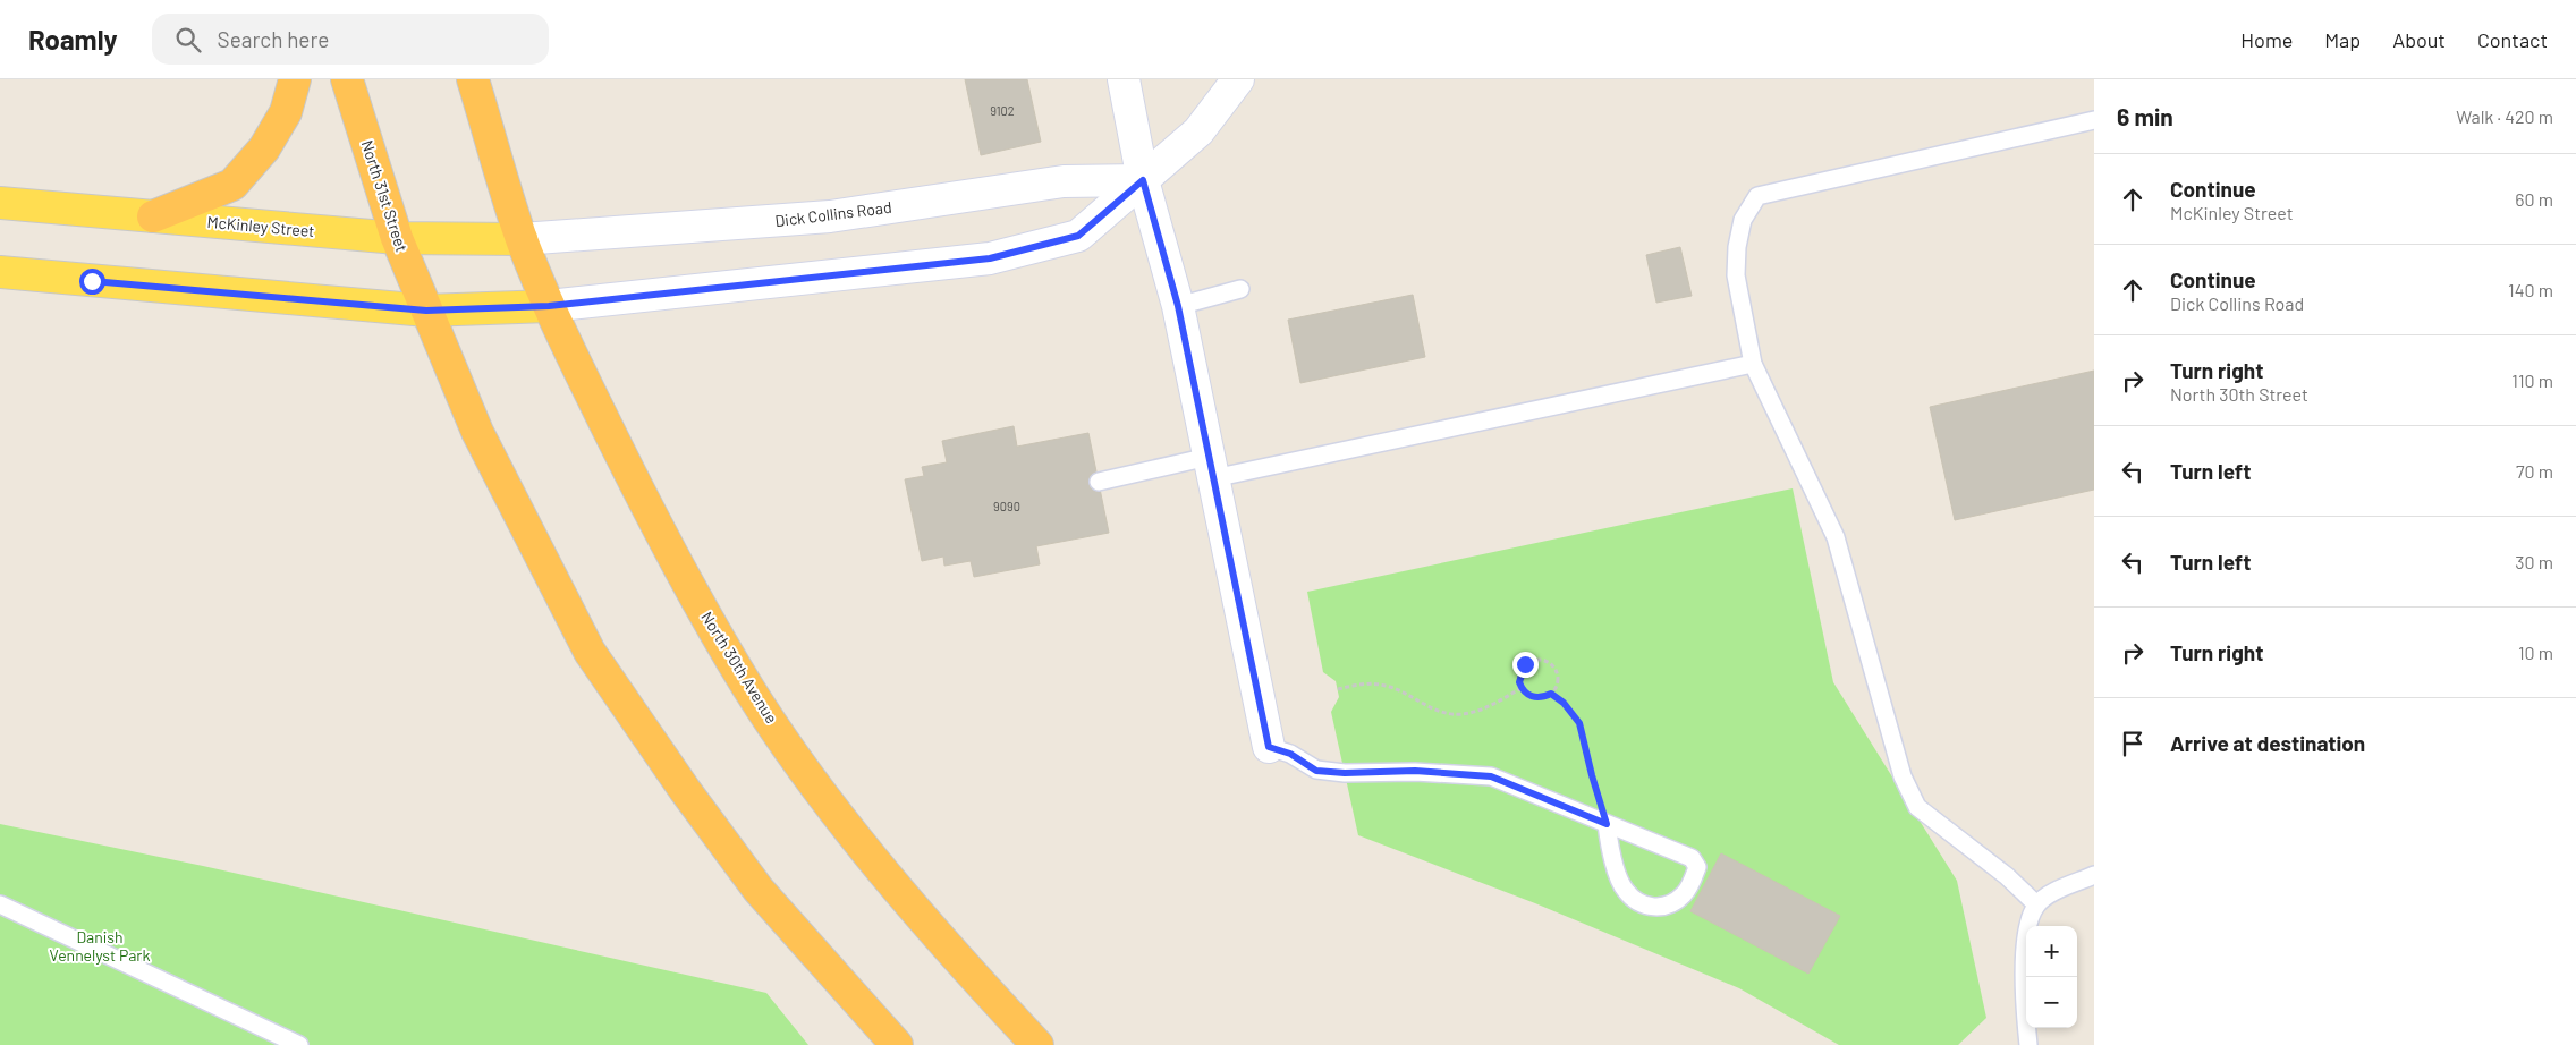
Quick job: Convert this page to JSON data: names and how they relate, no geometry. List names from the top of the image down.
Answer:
{
  "streets": {
    "highway": ["North 31st Street", "North 30th Avenue"],
    "main road": ["Dick Collins Road", "McKinley Street"]
  },
  "crossings": [
    ["North 31st Street", "McKinley Street"],
    ["Dick Collins Road", "McKinley Street"],
    ["Dick Collins Road", "North 30th Avenue"],
    ["McKinley Street", "North 30th Avenue"]
  ],
  "parks": ["Danish Vennelyst Park"],
  "house_numbers": ["9102", "9090"],
  "page": {
    "header": "Roamly",
    "search": "Search here",
    "nav": [
      "Home",
      "Map",
      "About",
      "Contact"
    ],
    "heading": ["6 min", "Walk · 420 m"],
    "list": [
      ["Continue", "McKinley Street", "60 m"],
      ["Continue", "Dick Collins Road", "140 m"],
      ["Turn right", "North 30th Street", "110 m"],
      ["Turn left", "70 m"],
      ["Turn left", "30 m"],
      ["Turn right", "10 m"],
      "Arrive at destination"
    ],
    "map_buttons": ["+", "−"]
  }
}
